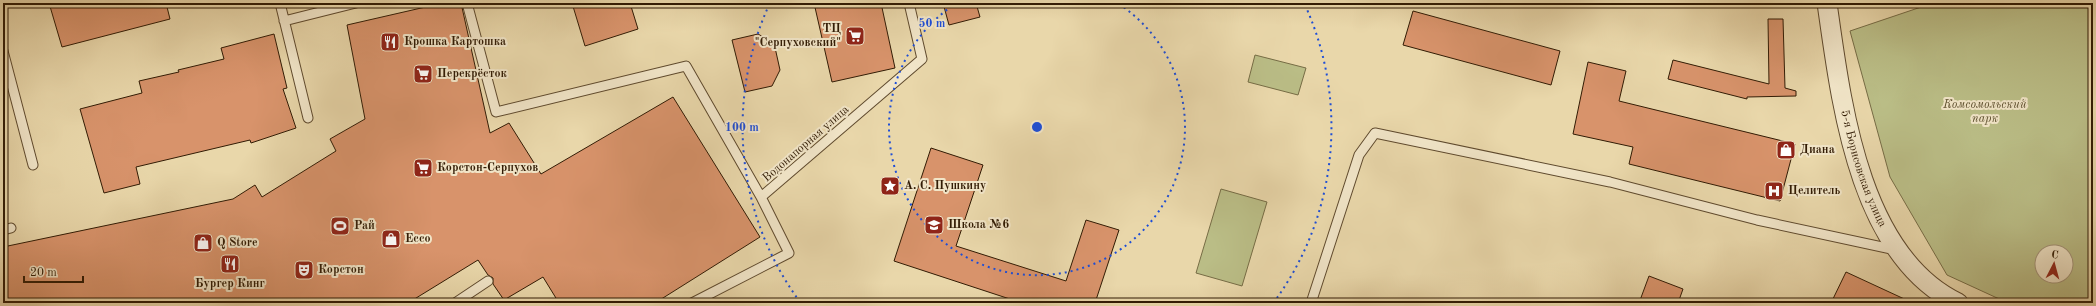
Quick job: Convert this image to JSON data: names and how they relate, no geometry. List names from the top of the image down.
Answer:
{
  "streets": {
    "street": ["5-я Борисовская улица"],
    "lane": ["Водонапорная улица"]
  },
  "parks": ["Комсомольский парк"],
  "places": {
    "supermarket": ["ТЦ \"Серпуховский\"", "Перекрёсток", "Корстон-Серпухов"],
    "restaurant": ["Крошка Картошка", "Бургер Кинг"],
    "shop": ["Диана", "Ecco", "Q Store"],
    "place": ["А. С. Пушкину"],
    "hospital": ["Целитель"],
    "school or university": ["Школа №6"],
    "sports": ["Рай"],
    "theatre": ["Корстон"]
  },
  "scale_bar": "20 m",
  "north": "top",
  "rings": ["50 m", "100 m"]
}
